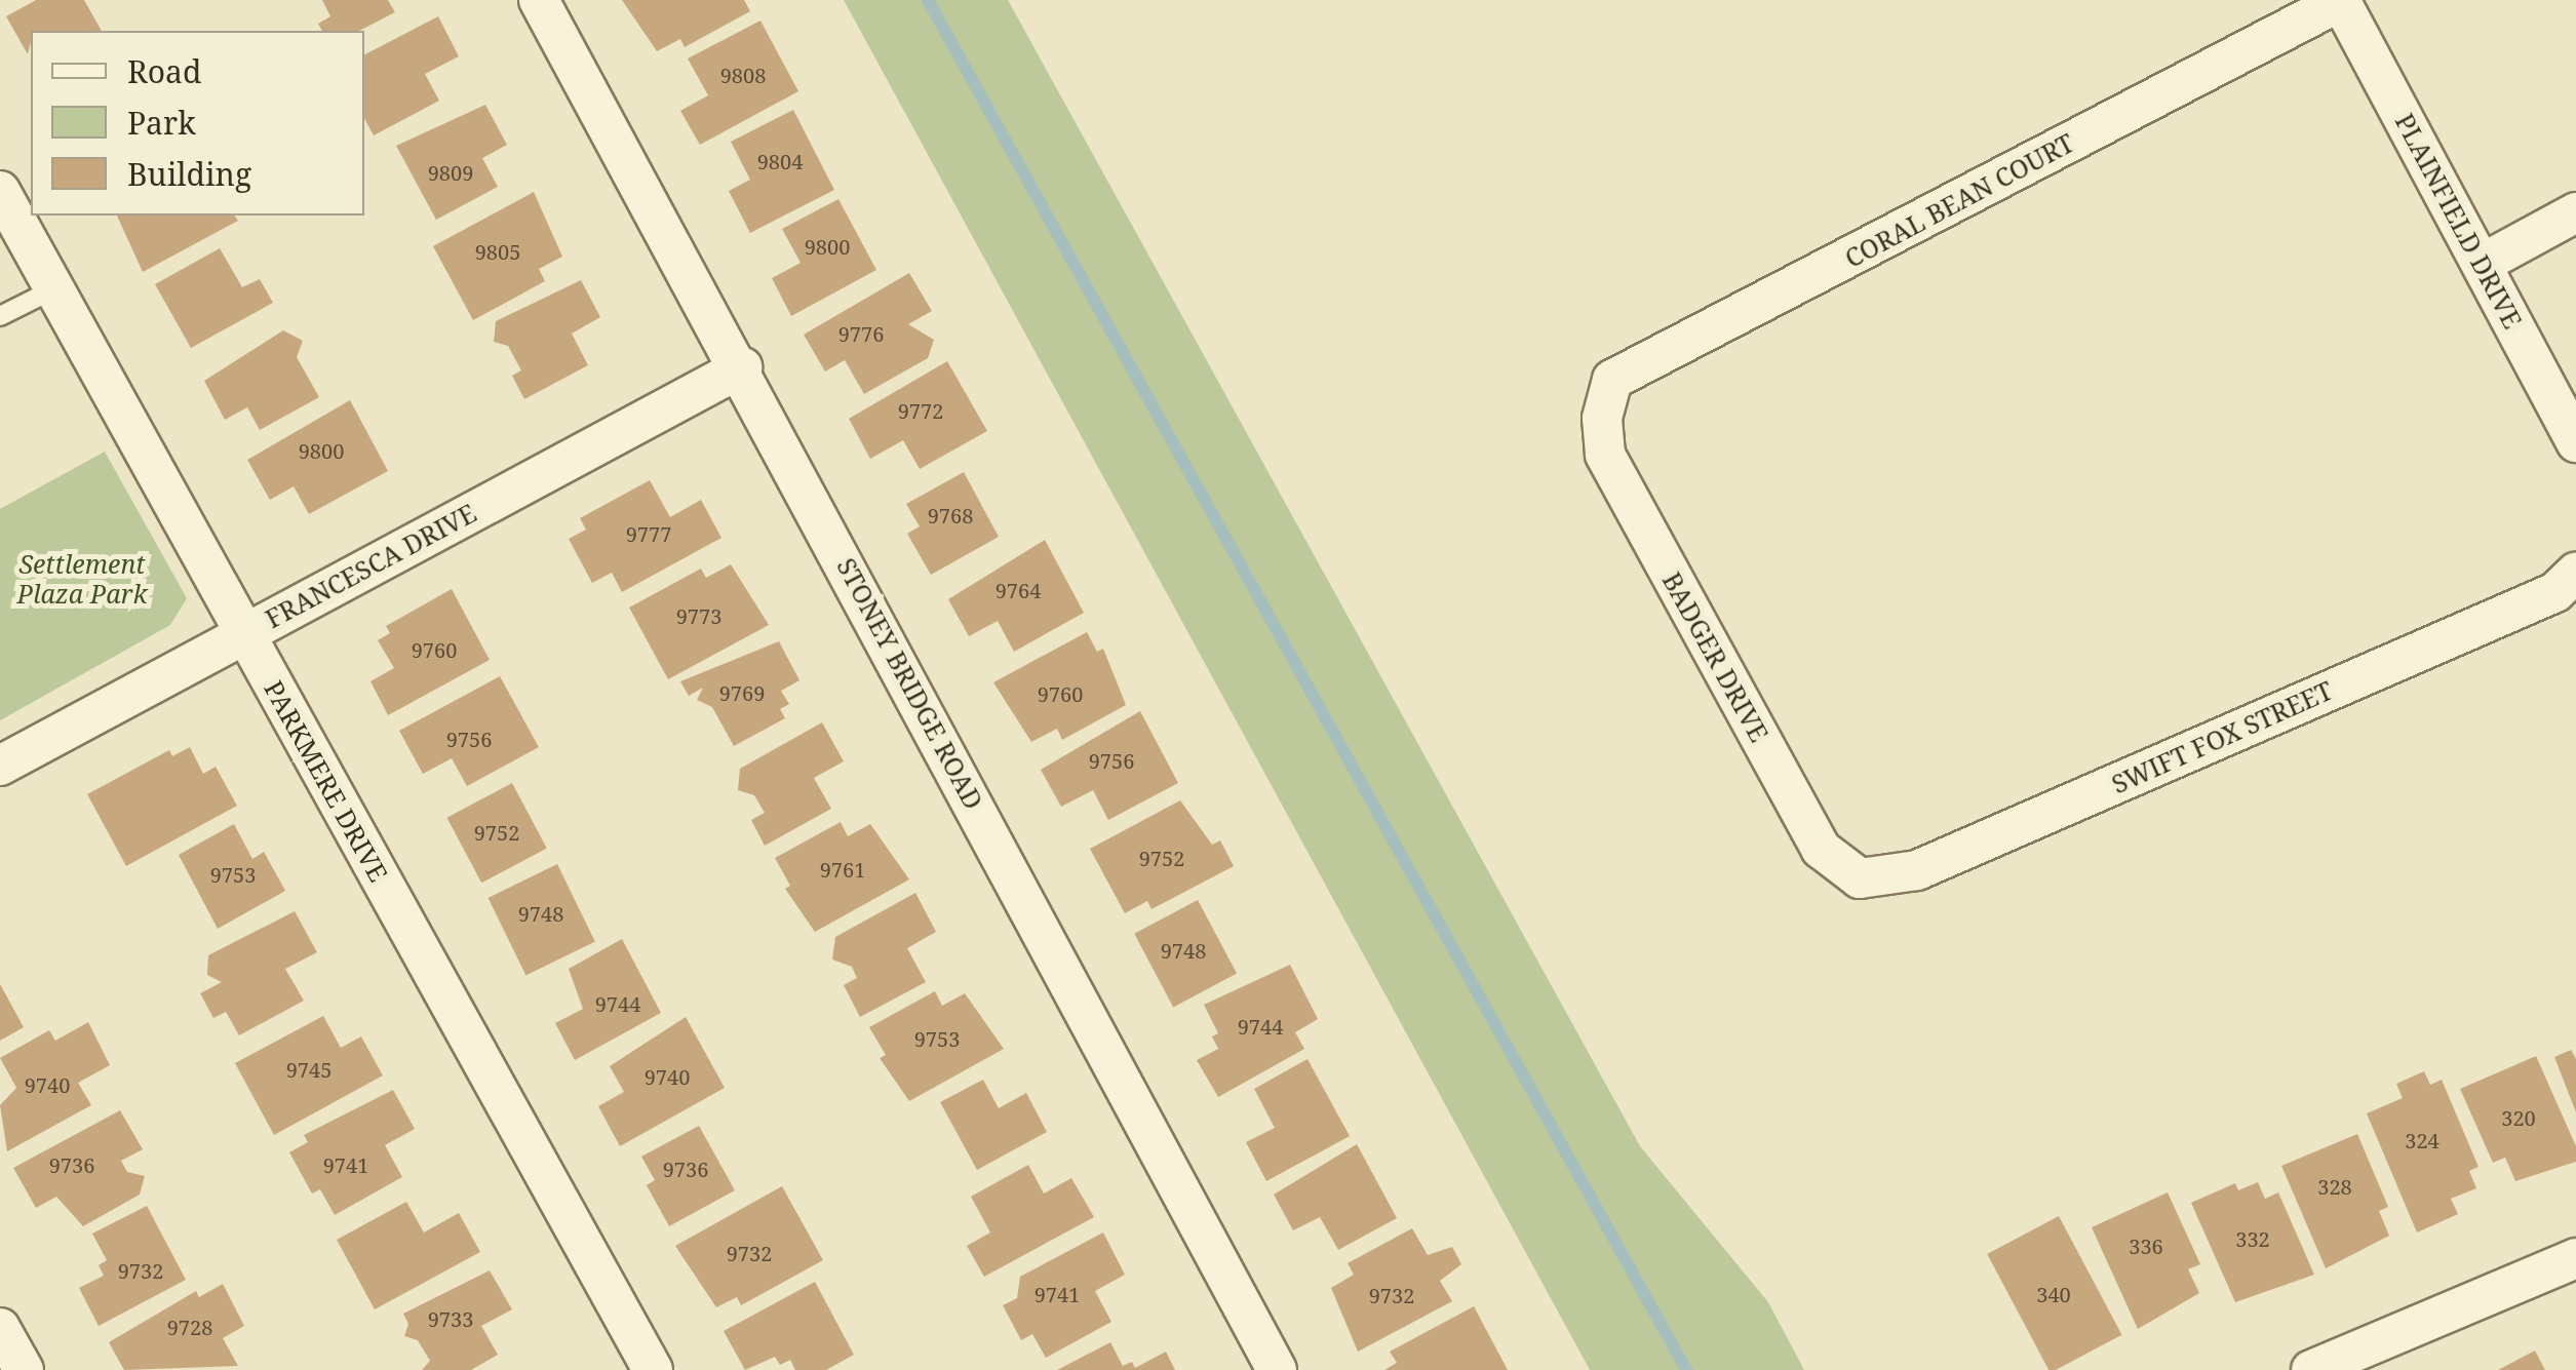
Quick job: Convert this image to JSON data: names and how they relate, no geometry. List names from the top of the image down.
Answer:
{
  "streets": {
    "street": [
      "CORAL BEAN COURT",
      "PLAINFIELD DRIVE",
      "FRANCESCA DRIVE",
      "BADGER DRIVE",
      "STONEY BRIDGE ROAD",
      "SWIFT FOX STREET",
      "PARKMERE DRIVE"
    ]
  },
  "crossings": [
    ["CORAL BEAN COURT", "PLAINFIELD DRIVE"],
    ["CORAL BEAN COURT", "BADGER DRIVE"],
    ["FRANCESCA DRIVE", "STONEY BRIDGE ROAD"],
    ["FRANCESCA DRIVE", "PARKMERE DRIVE"],
    ["BADGER DRIVE", "SWIFT FOX STREET"]
  ],
  "parks": ["Settlement Plaza Park"],
  "house_numbers": [
    "9808",
    "9804",
    "9809",
    "9800",
    "9805",
    "9776",
    "9772",
    "9800",
    "9768",
    "9777",
    "9764",
    "9773",
    "9760",
    "9769",
    "9760",
    "9756",
    "9756",
    "9752",
    "9752",
    "9761",
    "9753",
    "9748",
    "9748",
    "9744",
    "9744",
    "9753",
    "9745",
    "9740",
    "9740",
    "320",
    "324",
    "9736",
    "9741",
    "9736",
    "328",
    "332",
    "336",
    "9732",
    "9732",
    "9741",
    "340",
    "9732",
    "9733",
    "9728"
  ],
  "legend": ["Road", "Park", "Building"]
}
